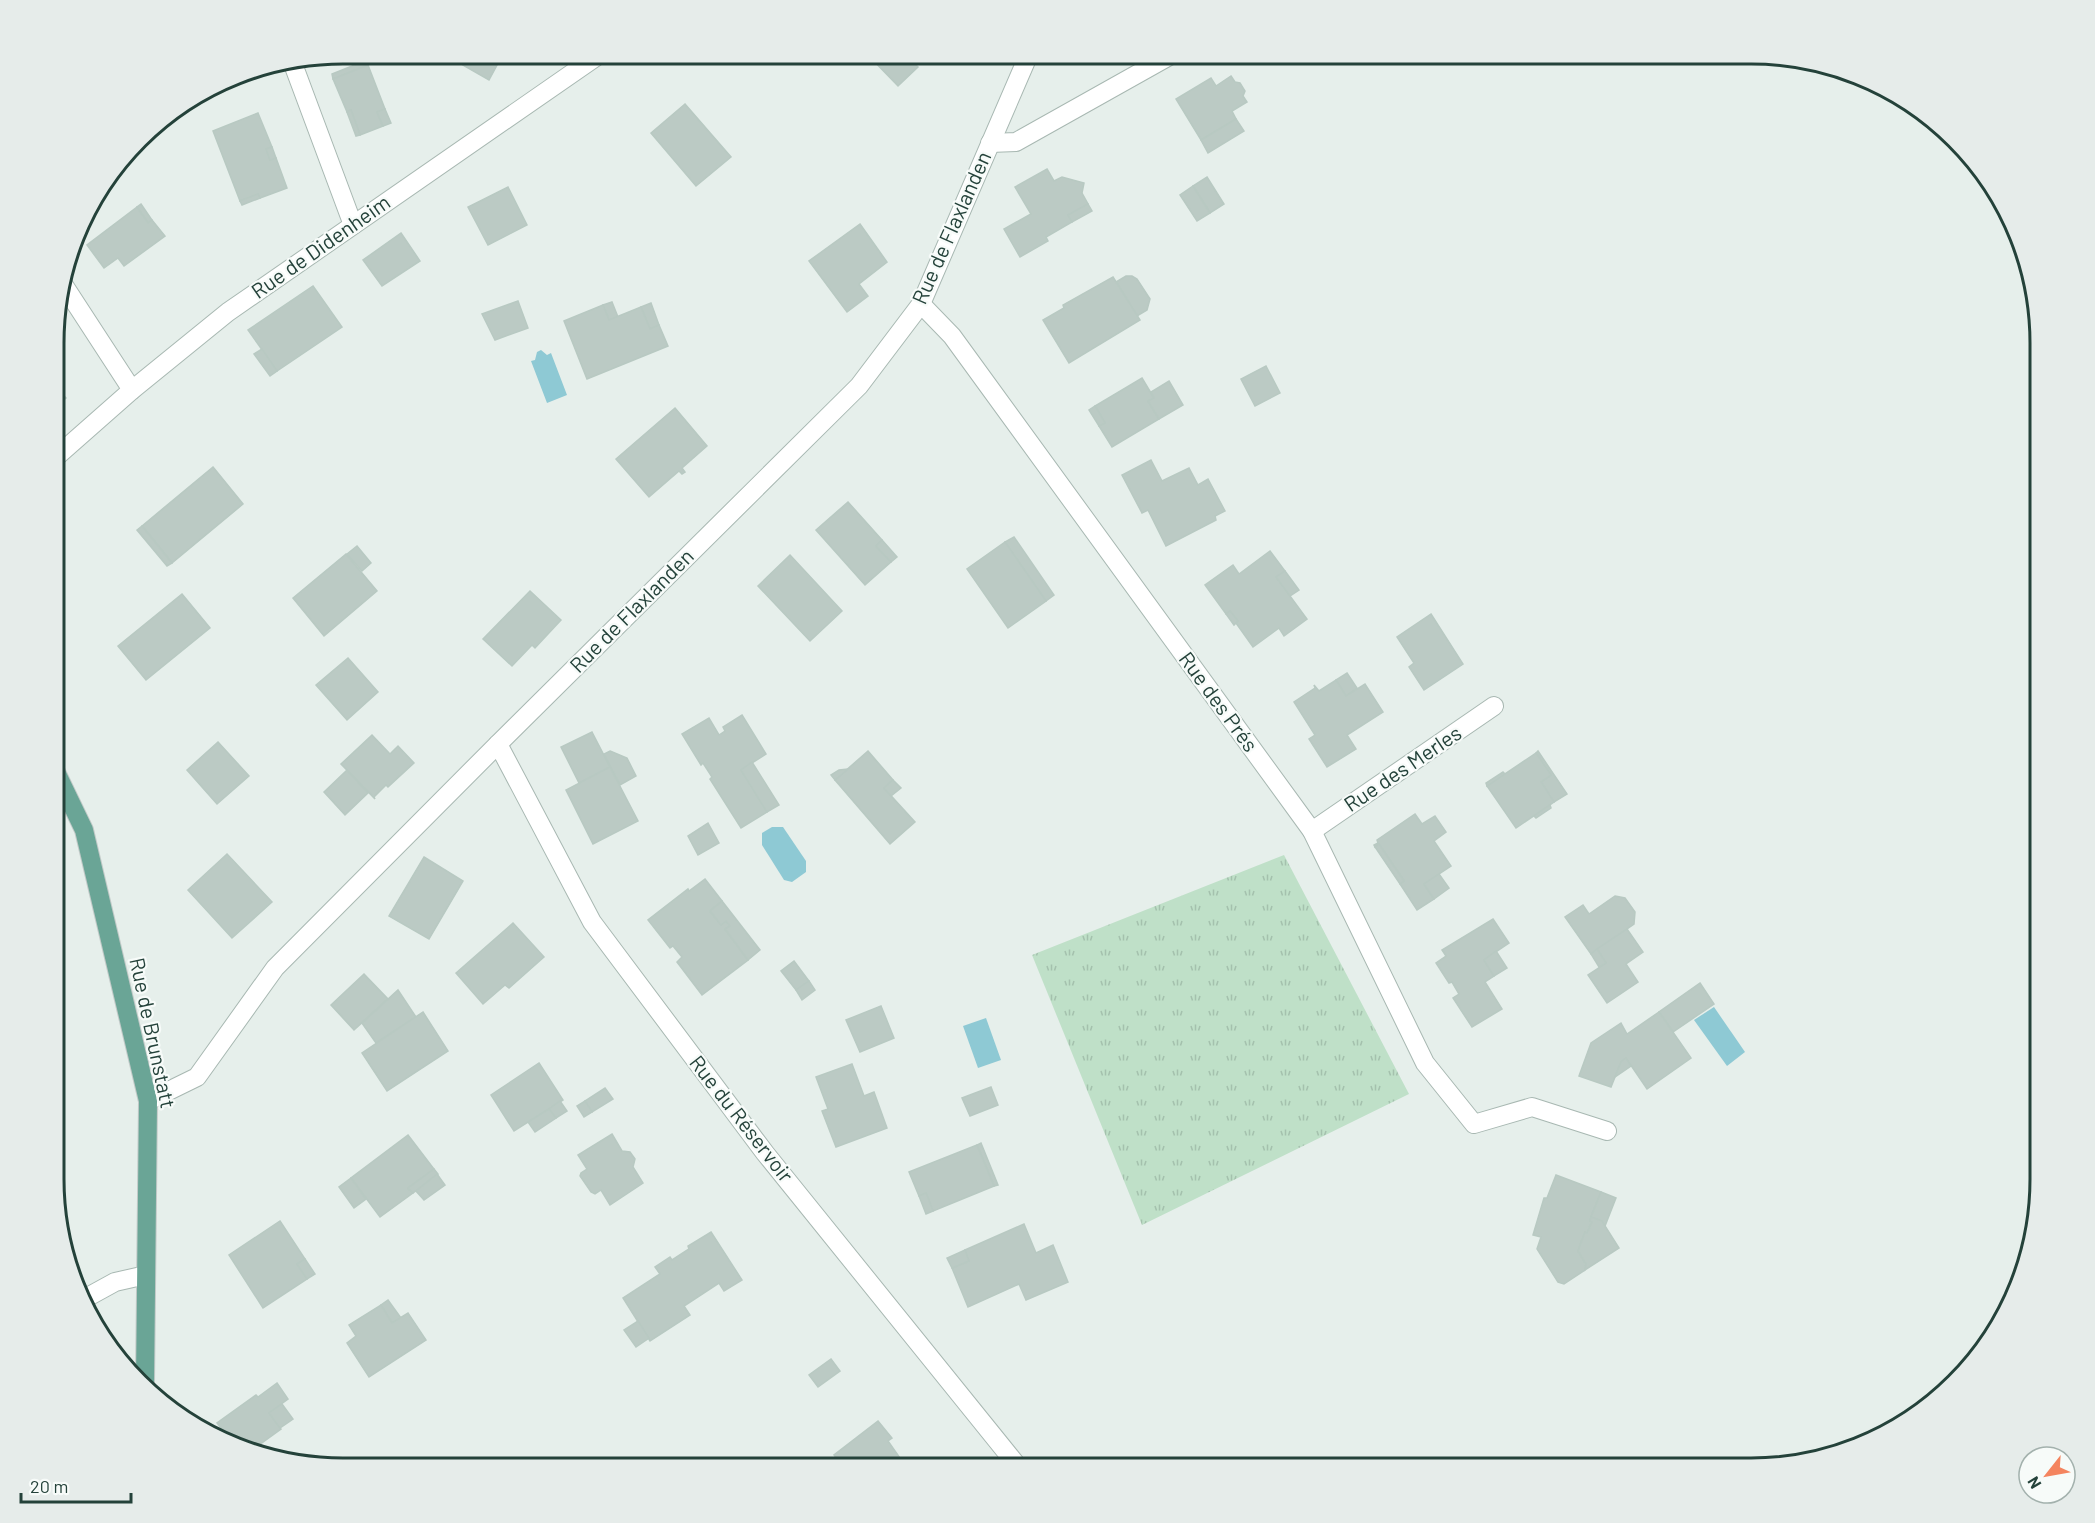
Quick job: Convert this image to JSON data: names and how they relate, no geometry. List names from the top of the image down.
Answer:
{
  "streets": {
    "main road": ["Rue de Brunstatt"],
    "street": [
      "Rue de Flaxlanden",
      "Rue de Didenheim",
      "Rue des Prés",
      "Rue des Merles",
      "Rue du Réservoir"
    ]
  },
  "crossings": [
    ["Rue de Flaxlanden", "Rue des Prés"],
    ["Rue de Flaxlanden", "Rue de Brunstatt"],
    ["Rue de Flaxlanden", "Rue du Réservoir"],
    ["Rue des Prés", "Rue des Merles"]
  ],
  "scale_bar": "20 m",
  "north": "bottom left"
}
